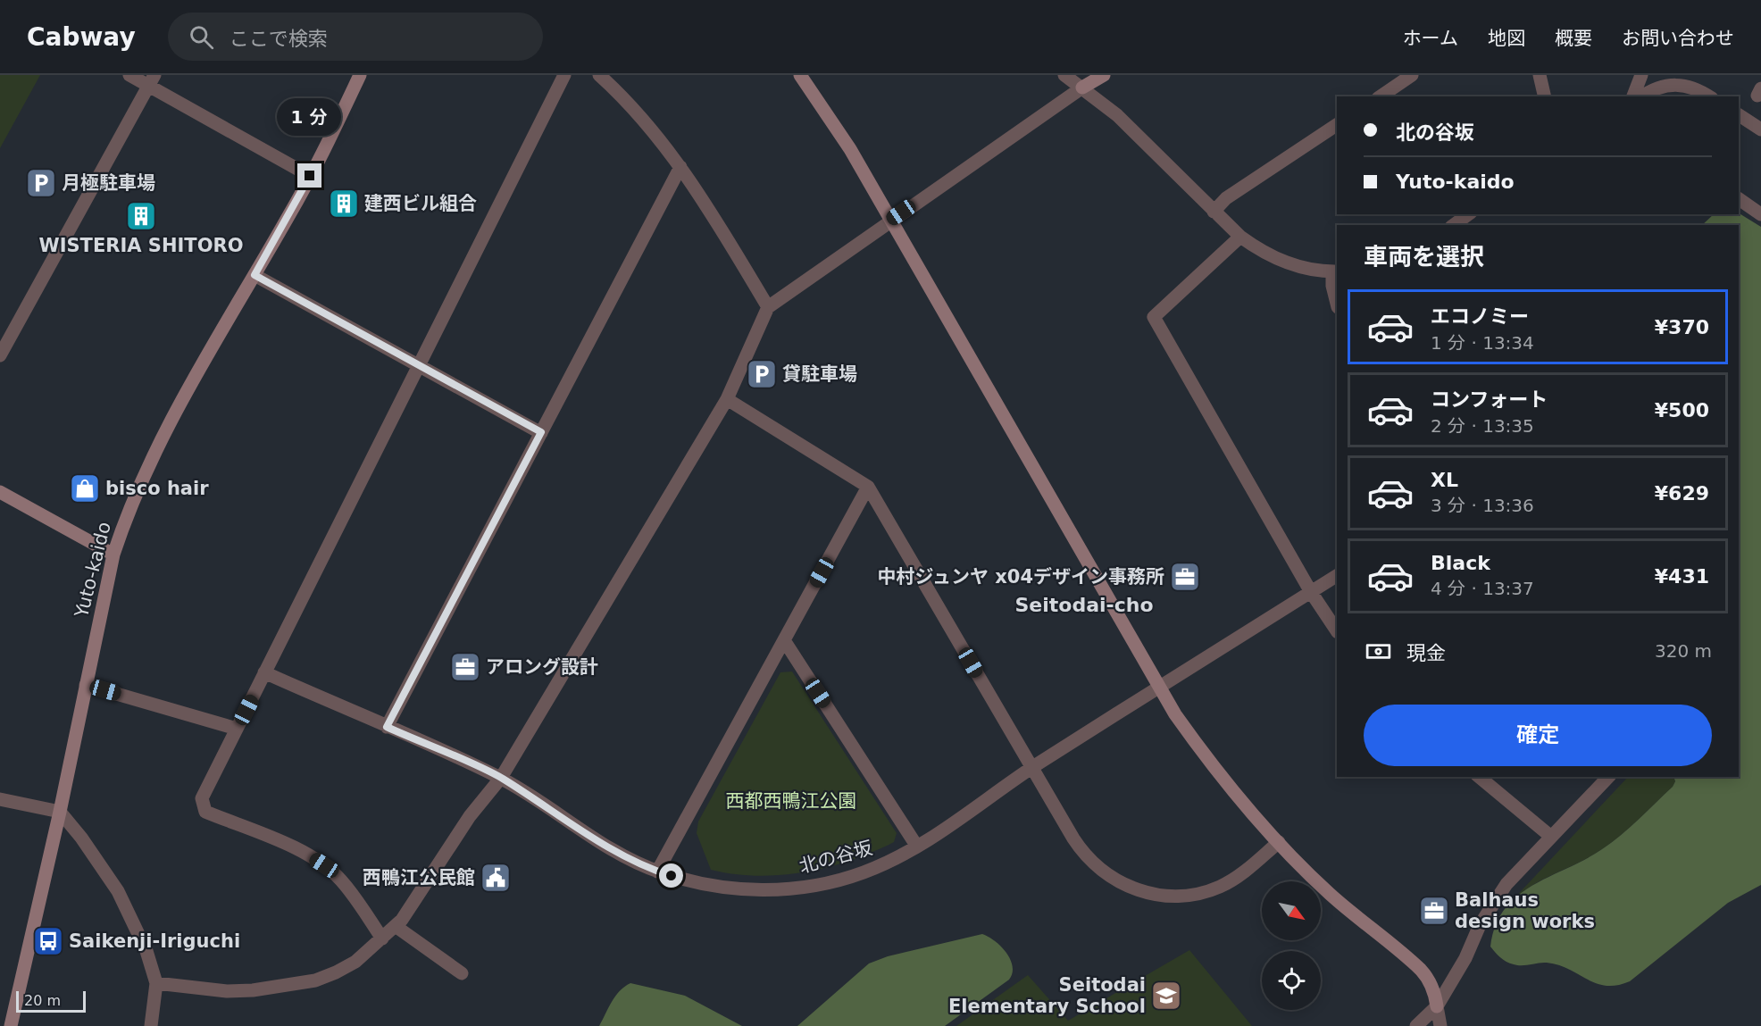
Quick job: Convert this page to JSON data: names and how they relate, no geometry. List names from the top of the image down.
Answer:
{
  "streets": {
    "street": ["Yuto-kaido", "北の谷坂"]
  },
  "districts": ["Seitodai-cho"],
  "parks": ["西都西鴨江公園"],
  "places": {
    "parking": ["月極駐車場", "貸駐車場"],
    "building": ["建西ビル組合", "WISTERIA SHITORO"],
    "shop": ["bisco hair"],
    "office": ["中村ジュンヤ x04デザイン事務所", "アロング設計", "Balhaus design works"],
    "public building": ["西鴨江公民館"],
    "bus stop": ["Saikenji-Iriguchi"],
    "school or university": ["Seitodai Elementary School"]
  },
  "scale_bar": "20 m",
  "north": "bottom right",
  "page": {
    "header": "Cabway",
    "search": "ここで検索",
    "nav": [
      "ホーム",
      "地図",
      "概要",
      "お問い合わせ"
    ],
    "banner": ["北の谷坂", "Yuto-kaido"],
    "bubble": "1 分",
    "heading": "車両を選択",
    "list": [
      {
        "name": "エコノミー",
        "note": "1 分 · 13:34",
        "value": "¥370"
      },
      {
        "name": "コンフォート",
        "note": "2 分 · 13:35",
        "value": "¥500"
      },
      {
        "name": "XL",
        "note": "3 分 · 13:36",
        "value": "¥629"
      },
      {
        "name": "Black",
        "note": "4 分 · 13:37",
        "value": "¥431"
      }
    ],
    "pay": ["現金", "320 m"],
    "buttons": "確定",
    "scale": "20 m"
  }
}
